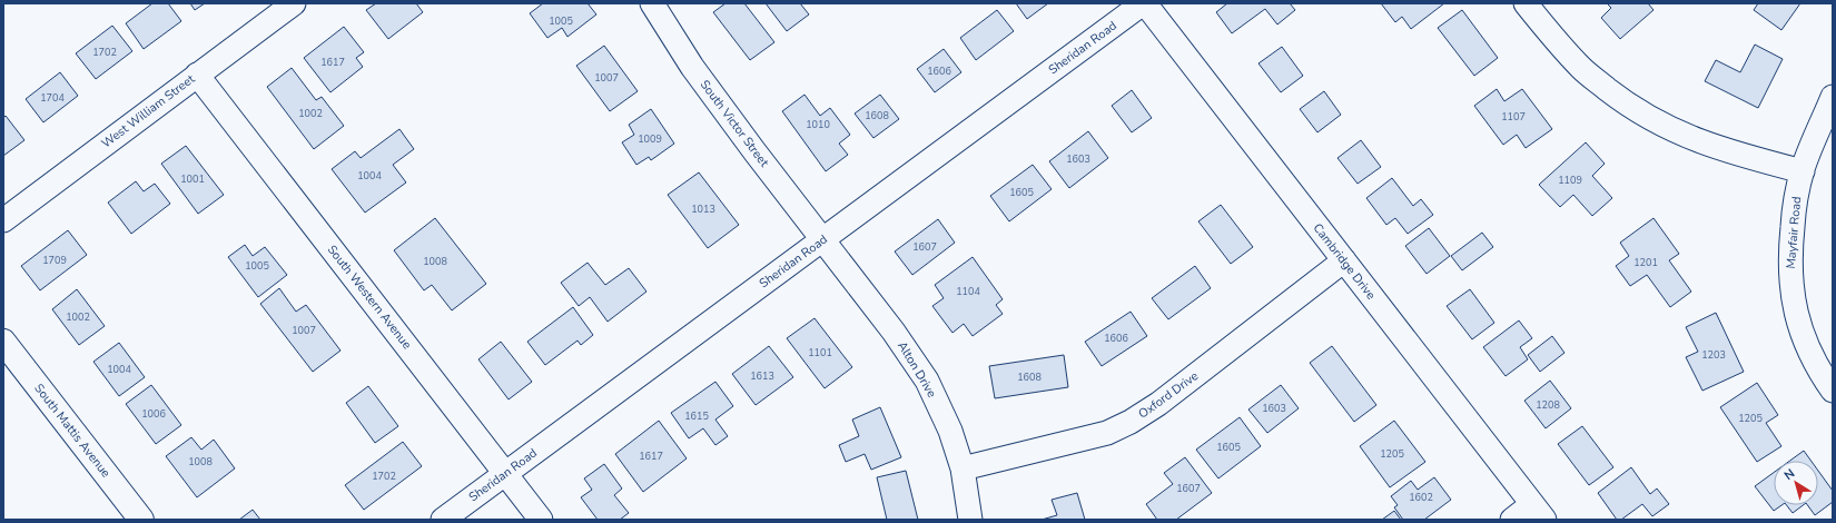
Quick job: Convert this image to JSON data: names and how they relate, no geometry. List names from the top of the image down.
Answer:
{
  "streets": {
    "main road": ["South Mattis Avenue"],
    "street": [
      "Sheridan Road",
      "West William Street",
      "South Victor Street",
      "Mayfair Road",
      "Cambridge Drive",
      "South Western Avenue",
      "Alton Drive",
      "Oxford Drive"
    ]
  },
  "crossings": [
    ["Sheridan Road", "South Victor Street"],
    ["Sheridan Road", "Cambridge Drive"],
    ["Sheridan Road", "South Western Avenue"],
    ["Sheridan Road", "Alton Drive"],
    ["West William Street", "South Western Avenue"],
    ["South Victor Street", "Alton Drive"],
    ["Cambridge Drive", "Oxford Drive"],
    ["Alton Drive", "Oxford Drive"]
  ],
  "house_numbers": [
    "1005",
    "1702",
    "1617",
    "1606",
    "1007",
    "1704",
    "1002",
    "1608",
    "1107",
    "1010",
    "1009",
    "1603",
    "1004",
    "1001",
    "1109",
    "1605",
    "1013",
    "1607",
    "1709",
    "1008",
    "1201",
    "1005",
    "1104",
    "1002",
    "1007",
    "1606",
    "1101",
    "1203",
    "1004",
    "1613",
    "1608",
    "1208",
    "1603",
    "1006",
    "1615",
    "1205",
    "1605",
    "1205",
    "1617",
    "1008",
    "1702",
    "1607",
    "1602"
  ],
  "north": "top left"
}
